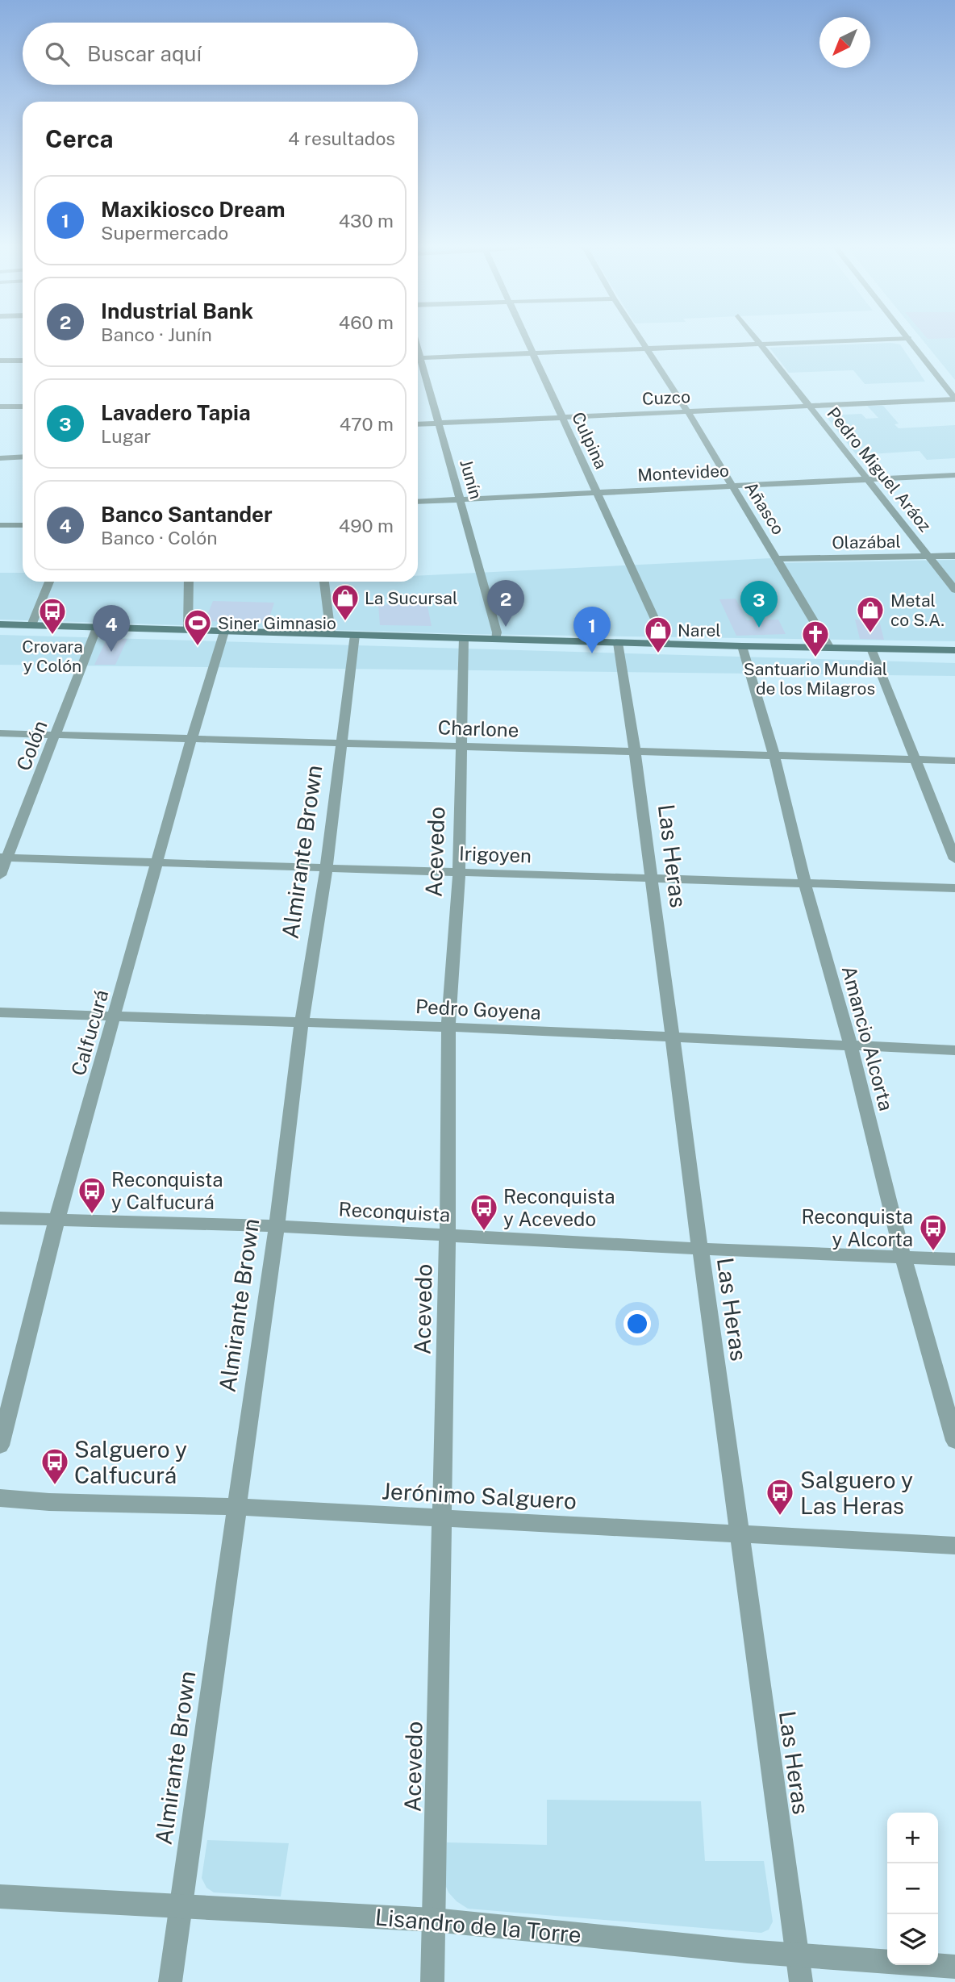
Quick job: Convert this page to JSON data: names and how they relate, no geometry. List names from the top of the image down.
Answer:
{
  "streets": {
    "street": [
      "Cuzco",
      "Culpina",
      "Pedro Miguel Aráoz",
      "Montevideo",
      "Junín",
      "Añasco",
      "Olazábal",
      "Charlone",
      "Colón",
      "Almirante Brown",
      "Acevedo",
      "Irigoyen",
      "Las Heras",
      "Pedro Goyena",
      "Calfucurá",
      "Amancio Alcorta",
      "Reconquista",
      "Jerónimo Salguero",
      "Lisandro de la Torre"
    ]
  },
  "crossings": [
    ["Cuzco", "Culpina"],
    ["Cuzco", "Pedro Miguel Aráoz"],
    ["Cuzco", "Junín"],
    ["Cuzco", "Añasco"],
    ["Culpina", "Montevideo"],
    ["Pedro Miguel Aráoz", "Montevideo"],
    ["Pedro Miguel Aráoz", "Olazábal"],
    ["Montevideo", "Junín"],
    ["Montevideo", "Añasco"],
    ["Añasco", "Olazábal"],
    ["Charlone", "Colón"],
    ["Charlone", "Almirante Brown"],
    ["Charlone", "Acevedo"],
    ["Charlone", "Las Heras"],
    ["Charlone", "Calfucurá"],
    ["Charlone", "Amancio Alcorta"],
    ["Colón", "Irigoyen"],
    ["Almirante Brown", "Irigoyen"],
    ["Almirante Brown", "Pedro Goyena"],
    ["Almirante Brown", "Reconquista"],
    ["Almirante Brown", "Jerónimo Salguero"],
    ["Almirante Brown", "Lisandro de la Torre"],
    ["Acevedo", "Irigoyen"],
    ["Acevedo", "Pedro Goyena"],
    ["Acevedo", "Reconquista"],
    ["Acevedo", "Jerónimo Salguero"],
    ["Acevedo", "Lisandro de la Torre"],
    ["Irigoyen", "Las Heras"],
    ["Irigoyen", "Calfucurá"],
    ["Irigoyen", "Amancio Alcorta"],
    ["Las Heras", "Pedro Goyena"],
    ["Las Heras", "Reconquista"],
    ["Las Heras", "Jerónimo Salguero"],
    ["Las Heras", "Lisandro de la Torre"],
    ["Pedro Goyena", "Calfucurá"],
    ["Pedro Goyena", "Amancio Alcorta"],
    ["Calfucurá", "Reconquista"],
    ["Amancio Alcorta", "Reconquista"]
  ],
  "places": {
    "shop": ["La Sucursal", "Metal co S.A.", "Narel"],
    "bus stop": [
      "Crovara y Colón",
      "Reconquista y Calfucurá",
      "Reconquista y Acevedo",
      "Reconquista y Alcorta",
      "Salguero y Calfucurá",
      "Salguero y Las Heras"
    ],
    "sports": ["Siner Gimnasio"],
    "church": ["Santuario Mundial de los Milagros"]
  },
  "north": "bottom left",
  "page": {
    "search": "Buscar aquí",
    "heading": ["Cerca", "4 resultados"],
    "list": [
      {
        "mark": "1",
        "name": "Maxikiosco Dream",
        "note": "Supermercado",
        "value": "430 m"
      },
      {
        "mark": "2",
        "name": "Industrial Bank",
        "note": "Banco · Junín",
        "value": "460 m"
      },
      {
        "mark": "3",
        "name": "Lavadero Tapia",
        "note": "Lugar",
        "value": "470 m"
      },
      {
        "mark": "4",
        "name": "Banco Santander",
        "note": "Banco · Colón",
        "value": "490 m"
      }
    ],
    "pins": [
      "2",
      "3",
      "4",
      "1"
    ],
    "map_buttons": ["+", "−"]
  }
}
